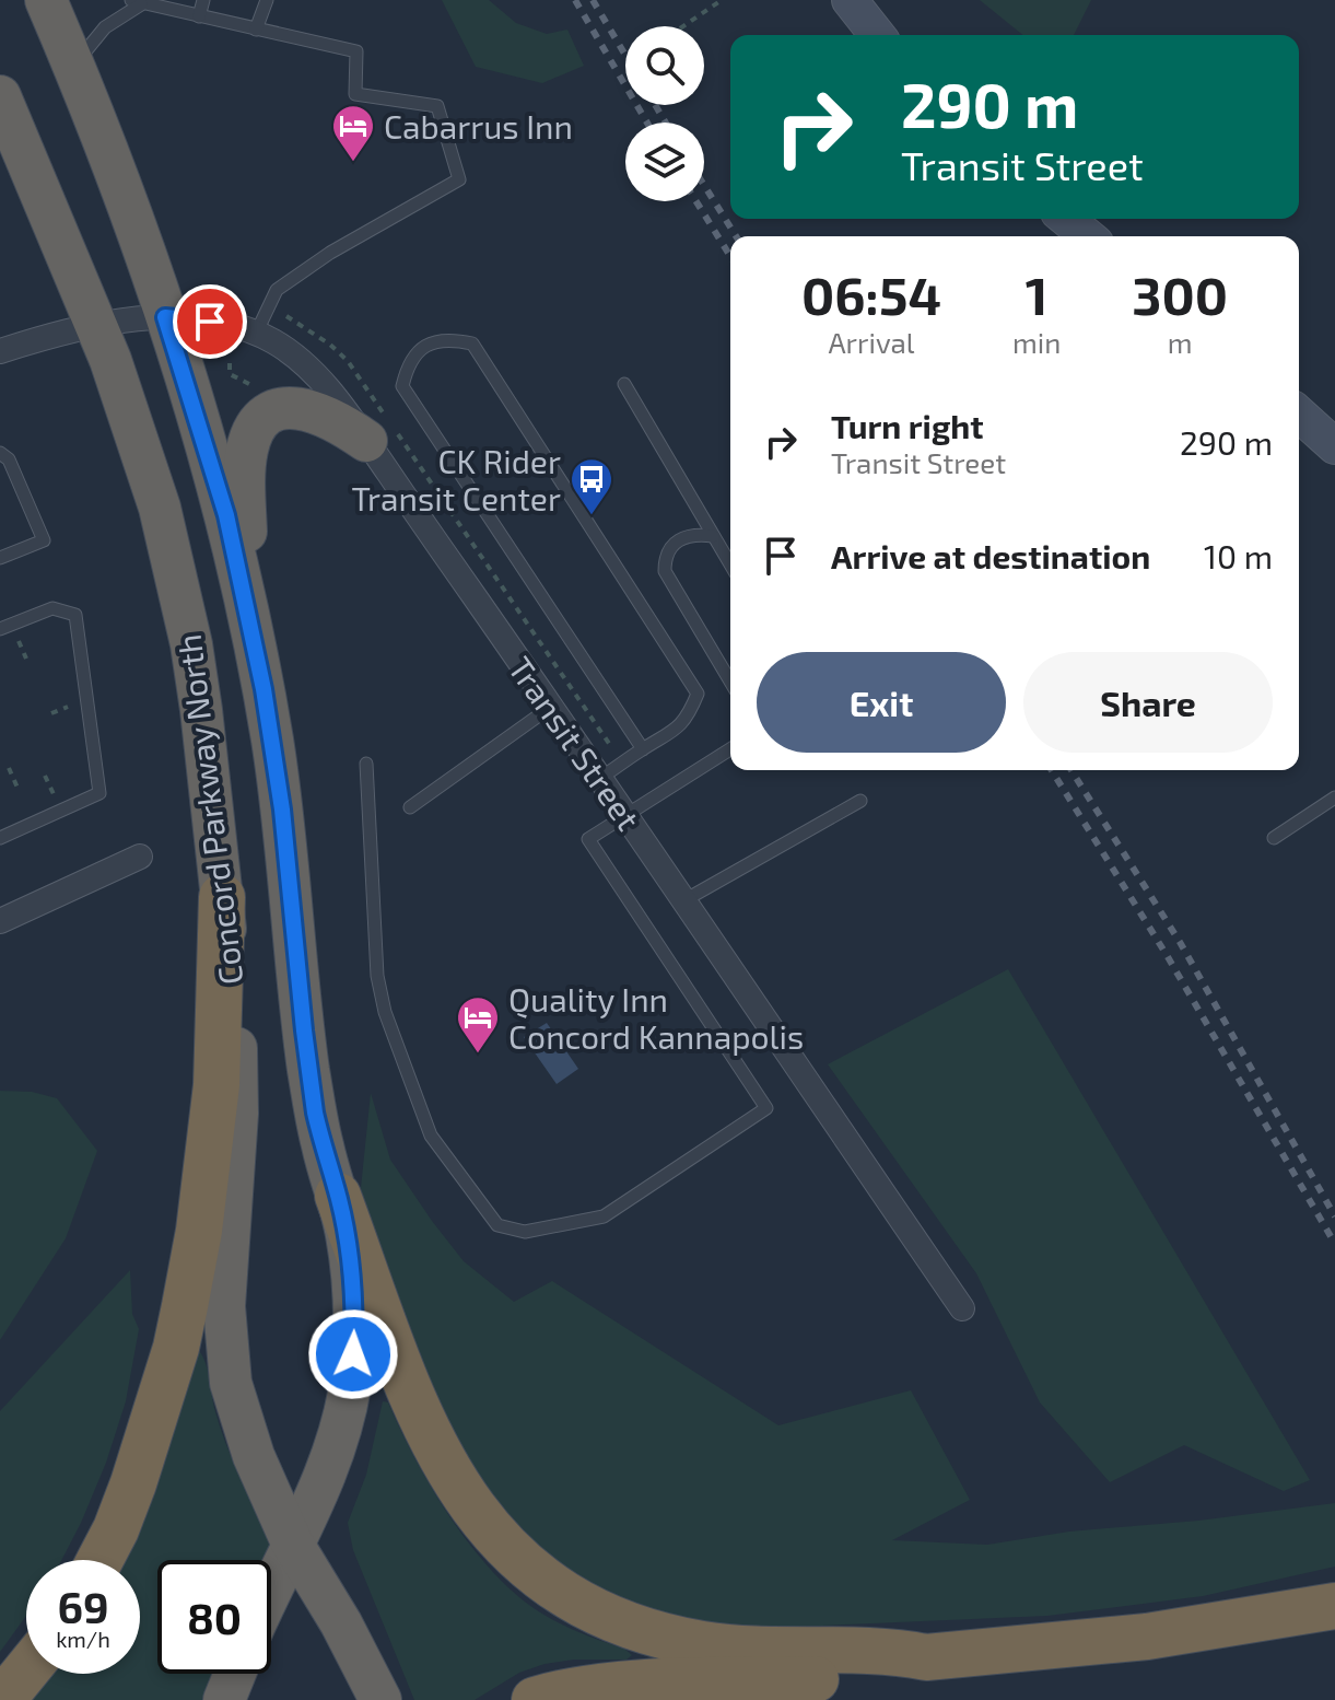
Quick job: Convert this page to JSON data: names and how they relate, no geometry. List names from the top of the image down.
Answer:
{
  "streets": {
    "highway": ["Concord Parkway North"],
    "street": ["Transit Street"]
  },
  "crossings": [
    ["Transit Street", "Concord Parkway North"]
  ],
  "places": {
    "hotel": ["Cabarrus Inn", "Quality Inn Concord Kannapolis"],
    "bus stop": ["CK Rider Transit Center"]
  },
  "page": {
    "turn": ["290 m", "Transit Street"],
    "eta": [
      "06:54",
      "Arrival",
      "1",
      "min",
      "300",
      "m"
    ],
    "list": [
      {
        "name": "Turn right",
        "note": "Transit Street",
        "value": "290 m"
      },
      {
        "name": "Arrive at destination",
        "value": "10 m"
      }
    ],
    "buttons": ["Exit", "Share"],
    "speed": "69 km/h",
    "limit": "80"
  }
}
